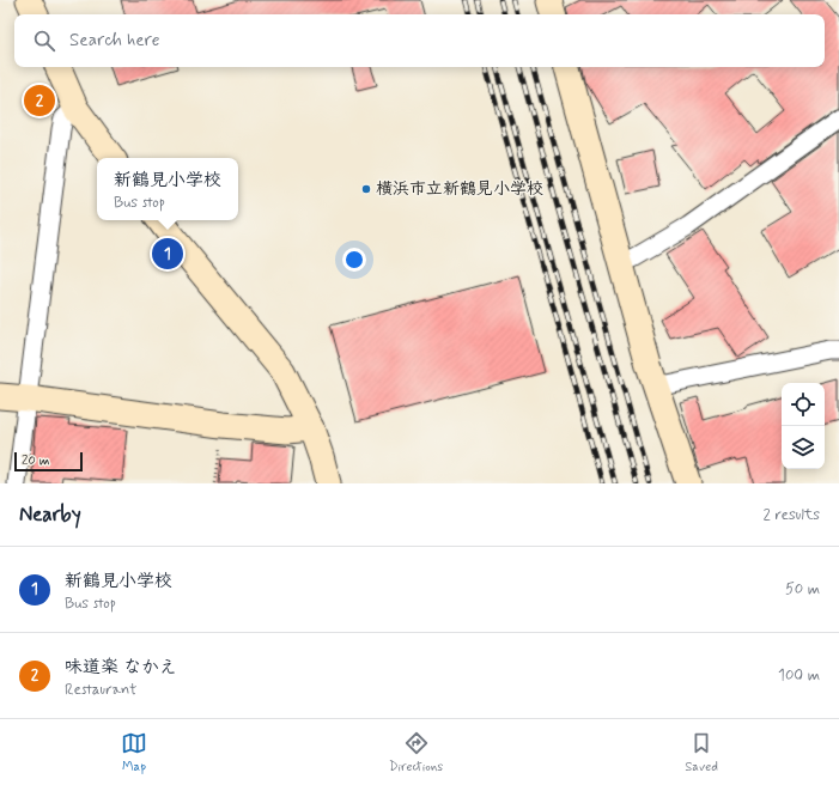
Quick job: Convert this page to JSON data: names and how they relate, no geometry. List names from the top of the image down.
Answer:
{
  "places": ["横浜市立新鶴見小学校"],
  "scale_bar": "20 m",
  "page": {
    "search": "Search here",
    "pins": ["2", "1"],
    "popup": ["新鶴見小学校", "Bus stop"],
    "scale": "20 m",
    "heading": ["Nearby", "2 results"],
    "list": [
      {
        "mark": "1",
        "name": "新鶴見小学校",
        "note": "Bus stop",
        "value": "50 m"
      },
      {
        "mark": "2",
        "name": "味道楽 なかえ",
        "note": "Restaurant",
        "value": "100 m"
      }
    ],
    "nav": ["Map", "Directions", "Saved"]
  }
}
